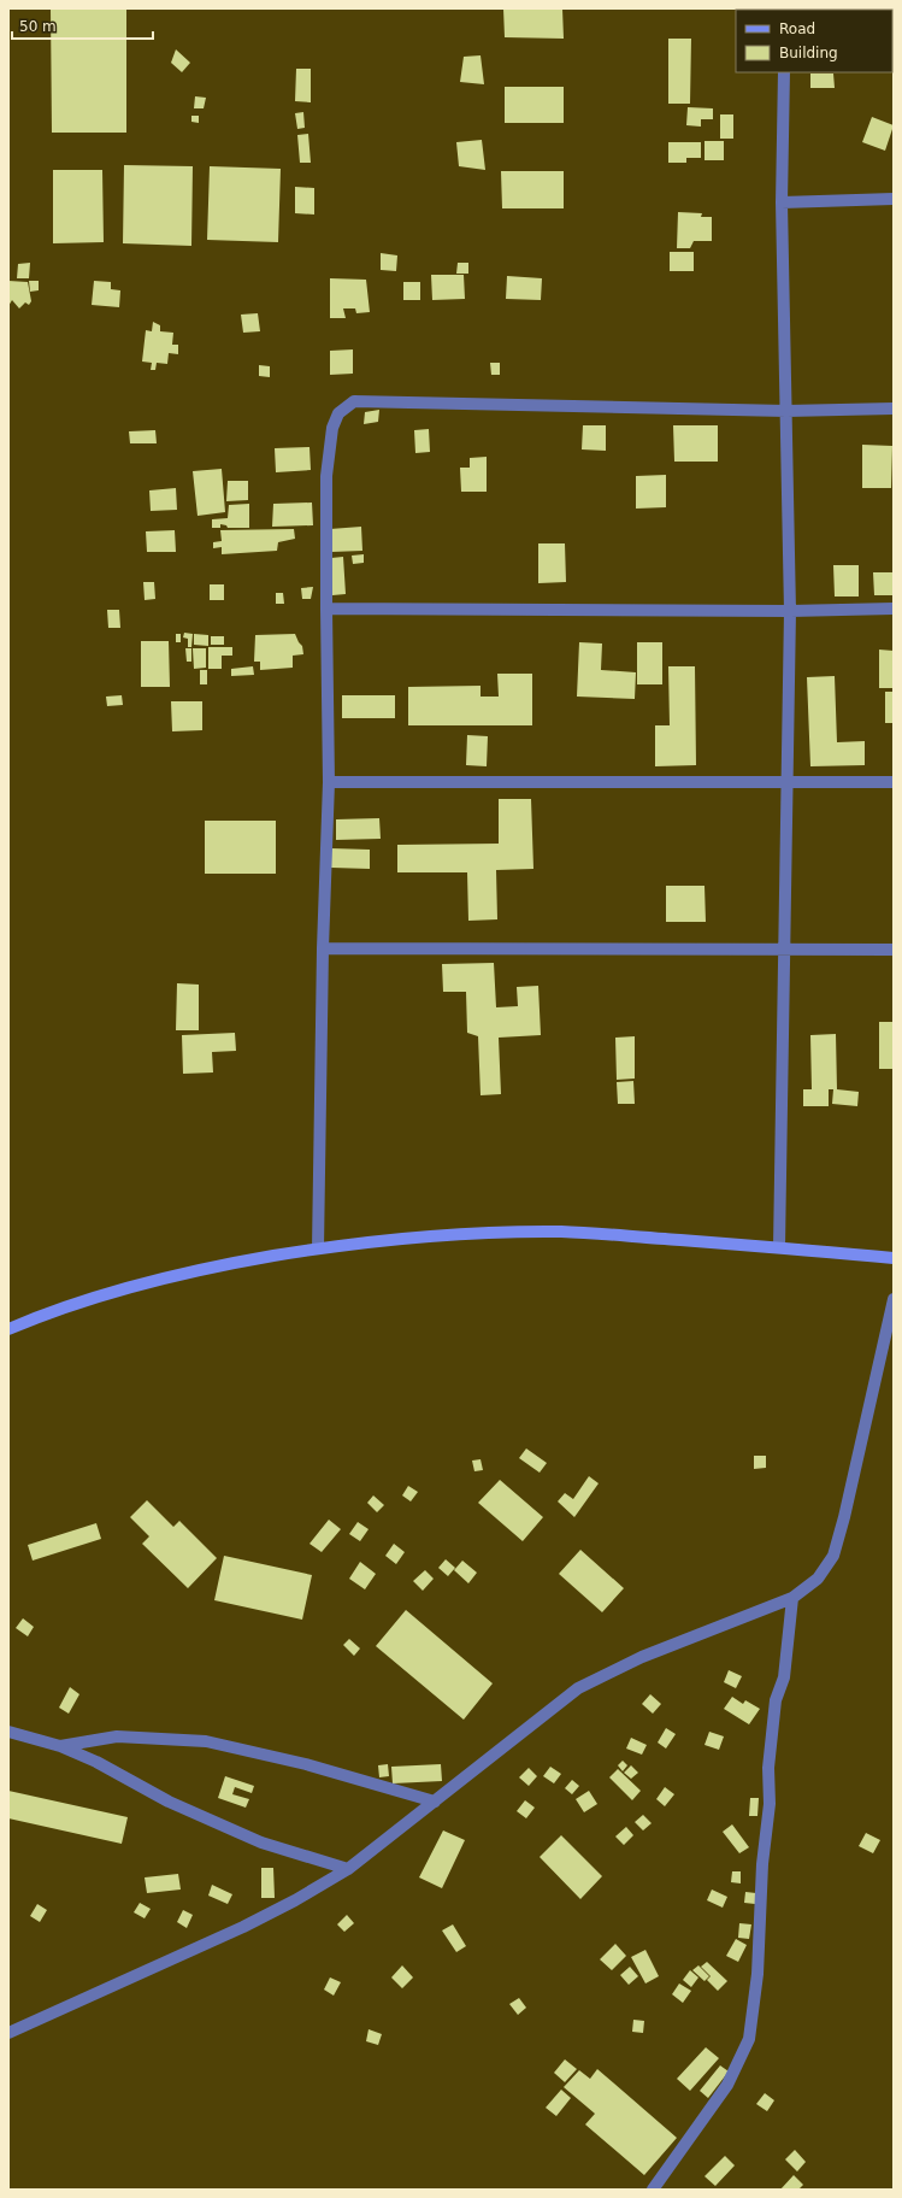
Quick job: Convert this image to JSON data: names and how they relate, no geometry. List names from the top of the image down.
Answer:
{
  "legend": ["Road", "Building"],
  "scale_bar": "50 m"
}
